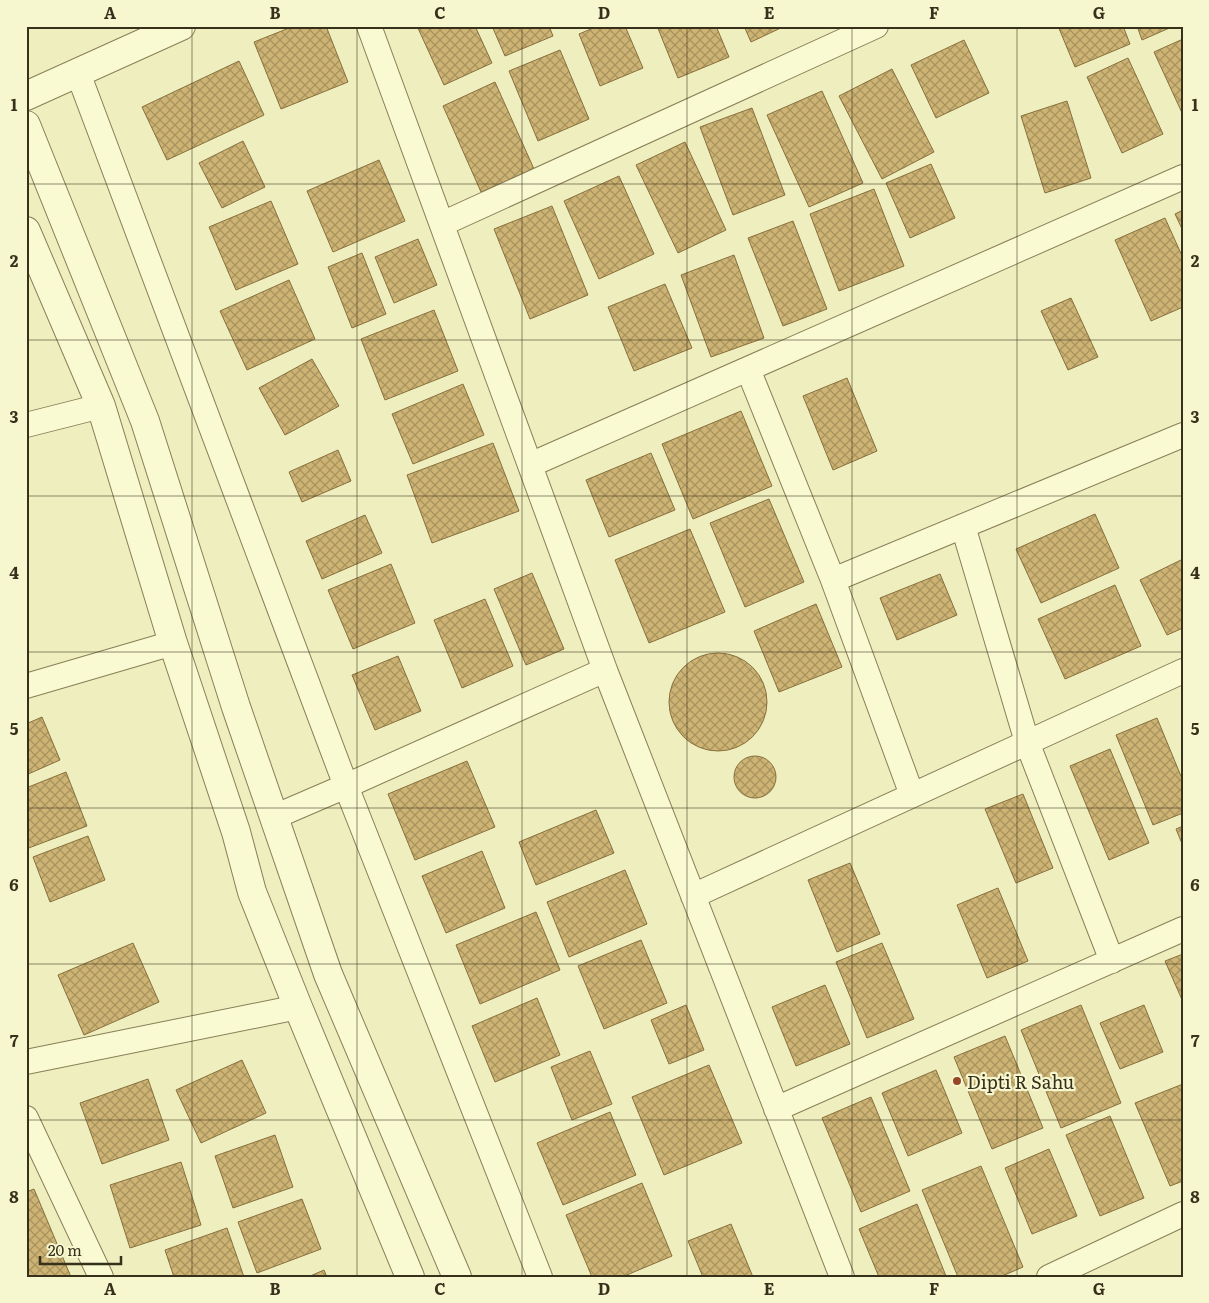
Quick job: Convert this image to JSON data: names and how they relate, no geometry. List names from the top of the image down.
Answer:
{
  "places": ["Dipti R Sahu"],
  "scale_bar": "20 m",
  "grid": {
    "columns": [
      "A",
      "B",
      "C",
      "D",
      "E",
      "F",
      "G"
    ],
    "rows": [
      "1",
      "2",
      "3",
      "4",
      "5",
      "6",
      "7",
      "8"
    ]
  }
}
